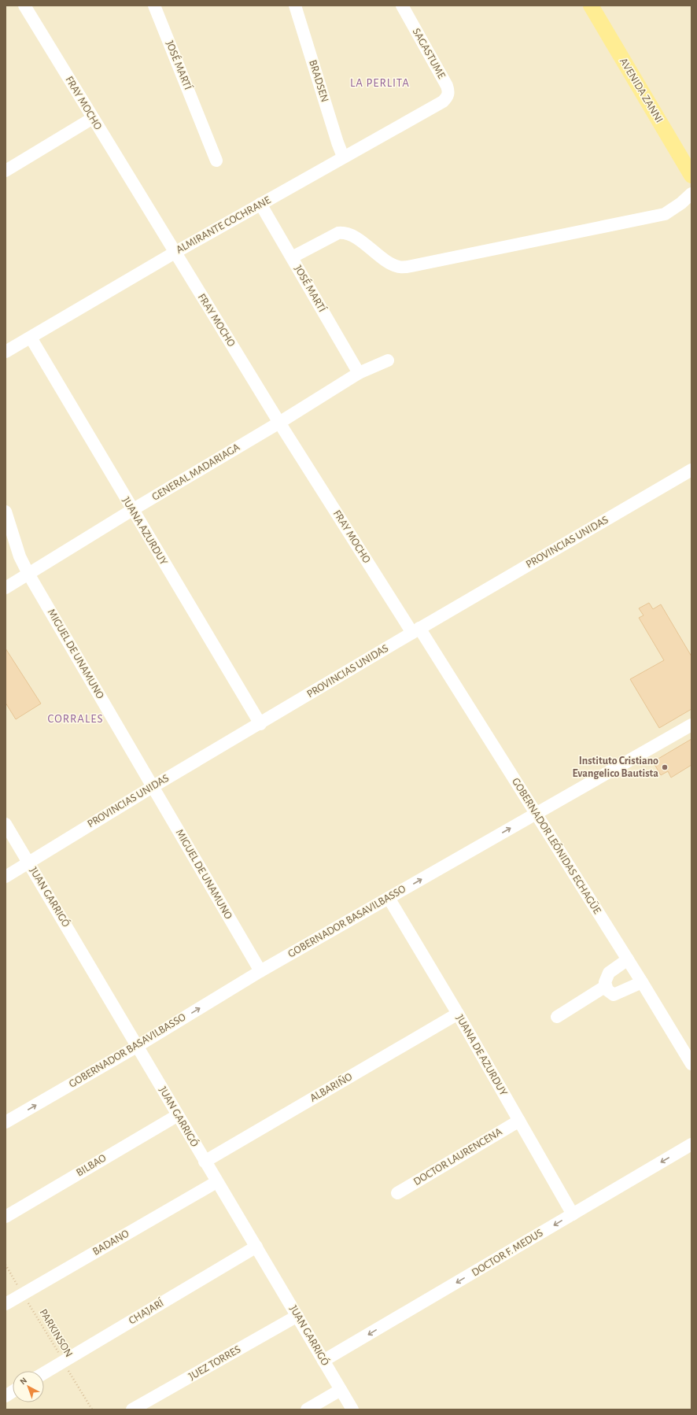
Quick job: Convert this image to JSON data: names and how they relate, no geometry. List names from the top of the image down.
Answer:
{
  "streets": {
    "main road": ["AVENIDA ZANNI"],
    "street": [
      "SAGASTUME",
      "JOSÉ MARTÍ",
      "BRADSEN",
      "FRAY MOCHO",
      "ALMIRANTE COCHRANE",
      "GENERAL MADARIAGA",
      "JUANA AZURDUY",
      "PROVINCIAS UNIDAS",
      "MIGUEL DE UNAMUNO",
      "GOBERNADOR LEÓNIDAS ECHAGÜE",
      "JUAN GARRIGÓ",
      "GOBERNADOR BASAVILBASSO",
      "JUANA DE AZURDUY",
      "ALBARIÑO",
      "DOCTOR LAURENCENA",
      "BILBAO",
      "BADANO",
      "DOCTOR F. MEDUS",
      "CHAJARÍ",
      "JUEZ TORRES"
    ],
    "path": ["PARKINSON"]
  },
  "crossings": [
    ["SAGASTUME", "ALMIRANTE COCHRANE"],
    ["JOSÉ MARTÍ", "ALMIRANTE COCHRANE"],
    ["JOSÉ MARTÍ", "GENERAL MADARIAGA"],
    ["BRADSEN", "ALMIRANTE COCHRANE"],
    ["FRAY MOCHO", "ALMIRANTE COCHRANE"],
    ["FRAY MOCHO", "GENERAL MADARIAGA"],
    ["FRAY MOCHO", "PROVINCIAS UNIDAS"],
    ["FRAY MOCHO", "GOBERNADOR LEÓNIDAS ECHAGÜE"],
    ["ALMIRANTE COCHRANE", "JUANA AZURDUY"],
    ["GENERAL MADARIAGA", "JUANA AZURDUY"],
    ["GENERAL MADARIAGA", "MIGUEL DE UNAMUNO"],
    ["JUANA AZURDUY", "PROVINCIAS UNIDAS"],
    ["PROVINCIAS UNIDAS", "MIGUEL DE UNAMUNO"],
    ["PROVINCIAS UNIDAS", "GOBERNADOR LEÓNIDAS ECHAGÜE"],
    ["PROVINCIAS UNIDAS", "JUAN GARRIGÓ"],
    ["MIGUEL DE UNAMUNO", "GOBERNADOR BASAVILBASSO"],
    ["GOBERNADOR LEÓNIDAS ECHAGÜE", "GOBERNADOR BASAVILBASSO"],
    ["JUAN GARRIGÓ", "GOBERNADOR BASAVILBASSO"],
    ["JUAN GARRIGÓ", "ALBARIÑO"],
    ["JUAN GARRIGÓ", "BILBAO"],
    ["JUAN GARRIGÓ", "BADANO"],
    ["JUAN GARRIGÓ", "DOCTOR F. MEDUS"],
    ["JUAN GARRIGÓ", "CHAJARÍ"],
    ["JUAN GARRIGÓ", "JUEZ TORRES"],
    ["GOBERNADOR BASAVILBASSO", "JUANA DE AZURDUY"],
    ["JUANA DE AZURDUY", "ALBARIÑO"],
    ["JUANA DE AZURDUY", "DOCTOR LAURENCENA"],
    ["JUANA DE AZURDUY", "DOCTOR F. MEDUS"],
    ["BADANO", "PARKINSON"],
    ["CHAJARÍ", "PARKINSON"]
  ],
  "one_way": ["GOBERNADOR BASAVILBASSO", "DOCTOR F. MEDUS"],
  "districts": ["LA PERLITA", "CORRALES"],
  "places": ["Instituto Cristiano Evangelico Bautista"],
  "north": "top left"
}
